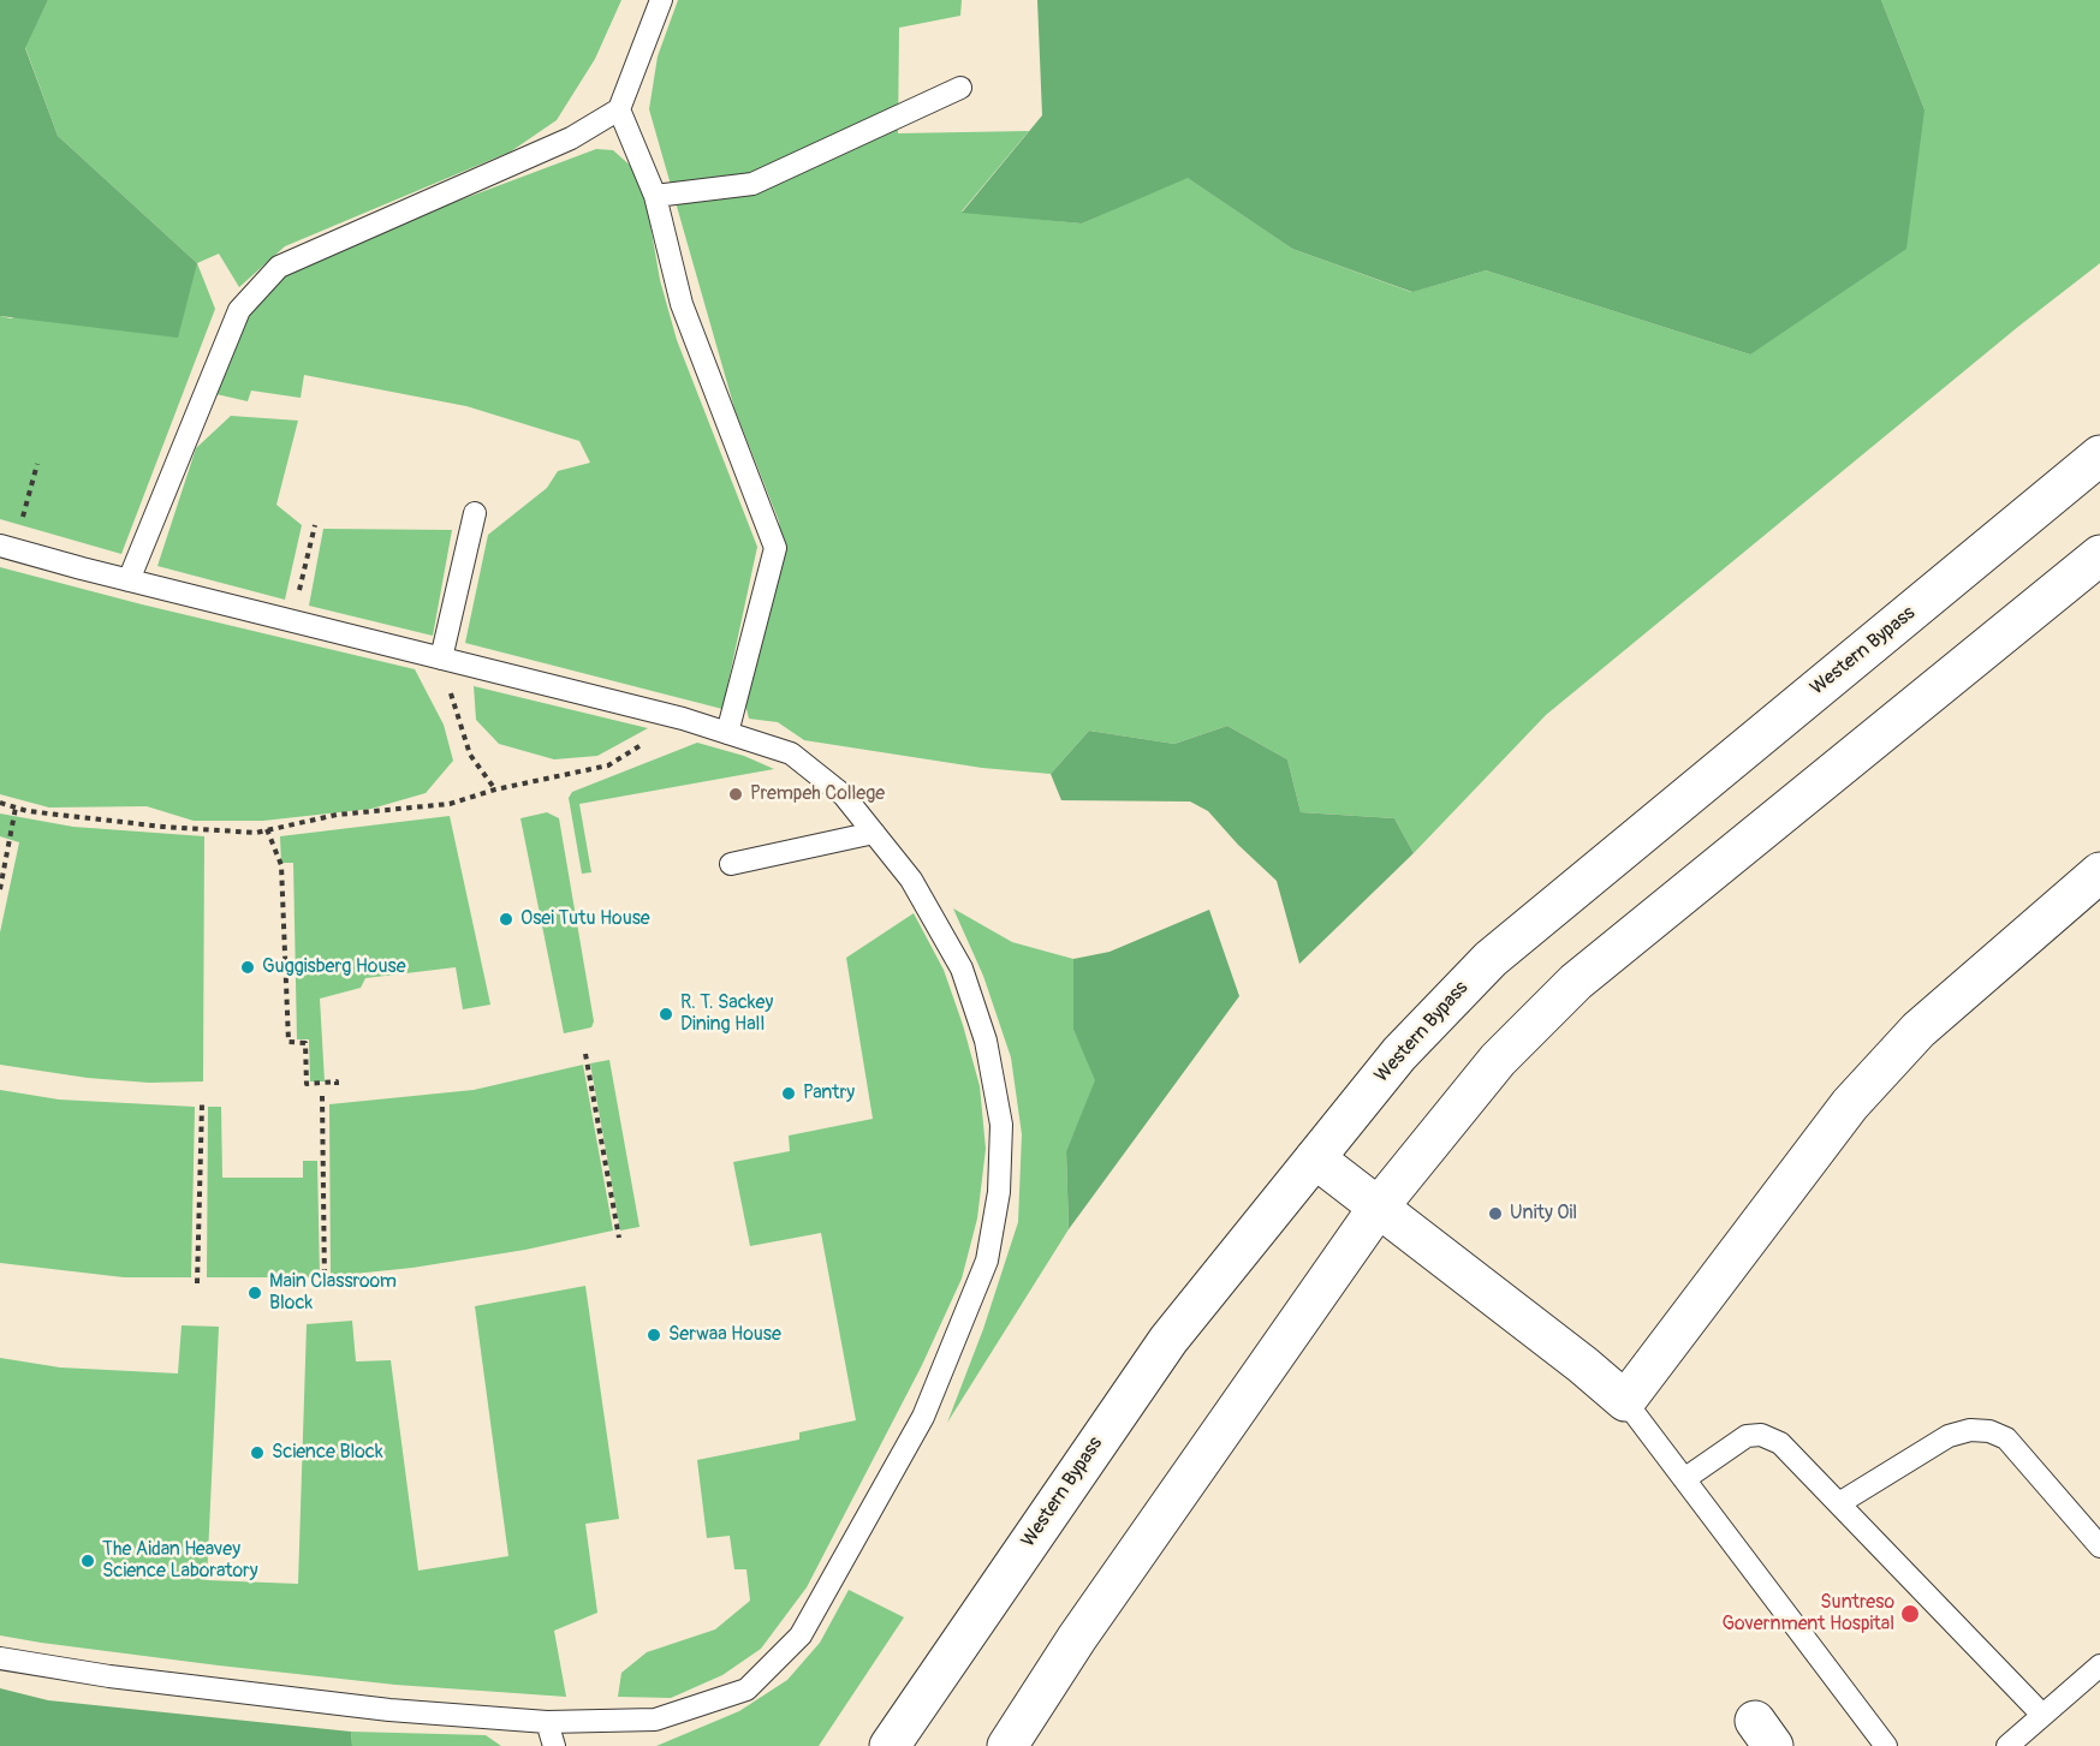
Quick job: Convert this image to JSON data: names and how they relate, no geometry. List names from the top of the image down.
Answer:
{
  "streets": {
    "main road": ["Western Bypass"]
  },
  "places": [
    "Prempeh College",
    "Osei Tutu House",
    "Guggisberg House",
    "R. T. Sackey Dining Hall",
    "Pantry",
    "Unity Oil",
    "Main Classroom Block",
    "Serwaa House",
    "Science Block",
    "The Aidan Heavey Science Laboratory",
    "Suntreso Government Hospital"
  ]
}
